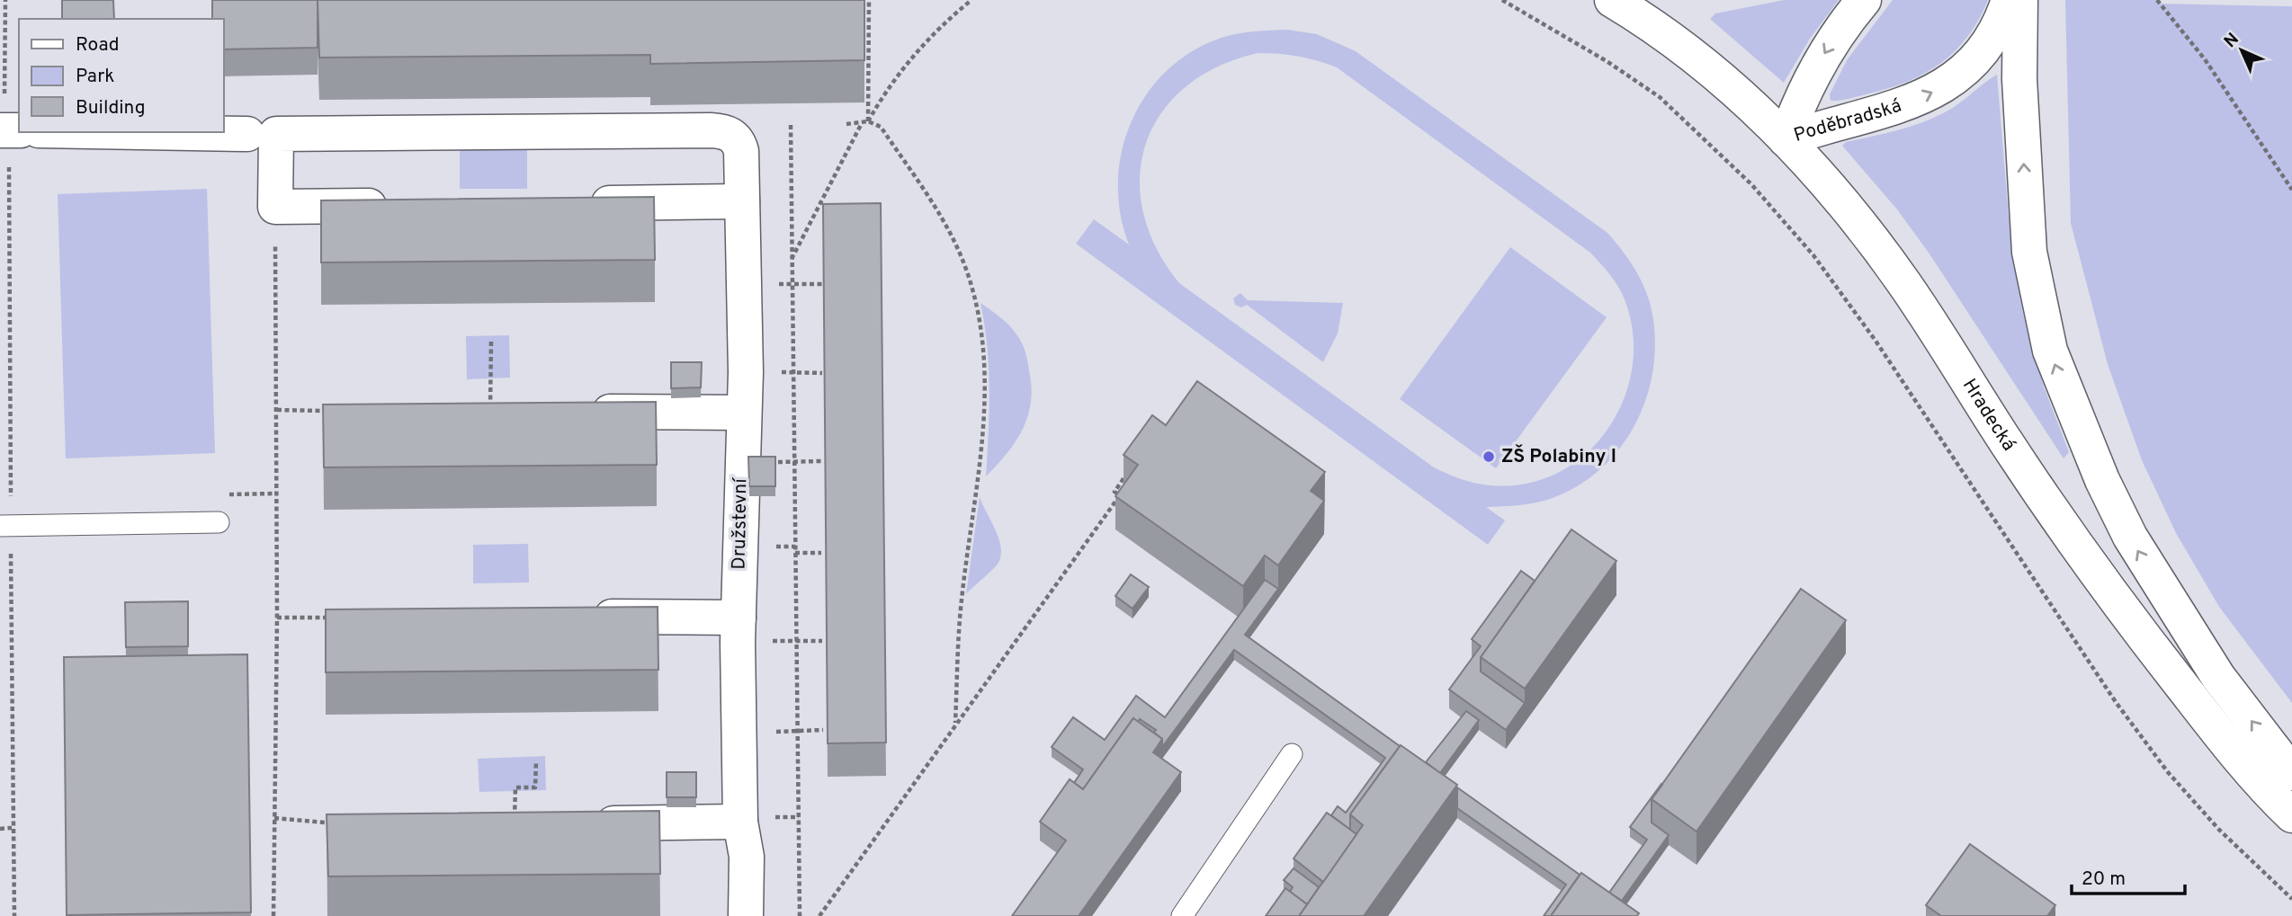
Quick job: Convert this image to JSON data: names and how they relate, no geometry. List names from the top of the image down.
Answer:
{
  "streets": {
    "street": ["Poděbradská", "Hradecká", "Družstevní"]
  },
  "crossings": [
    ["Poděbradská", "Hradecká"]
  ],
  "one_way": ["Poděbradská"],
  "places": ["ZŠ Polabiny I"],
  "legend": ["Road", "Park", "Building"],
  "scale_bar": "20 m",
  "north": "top left"
}
